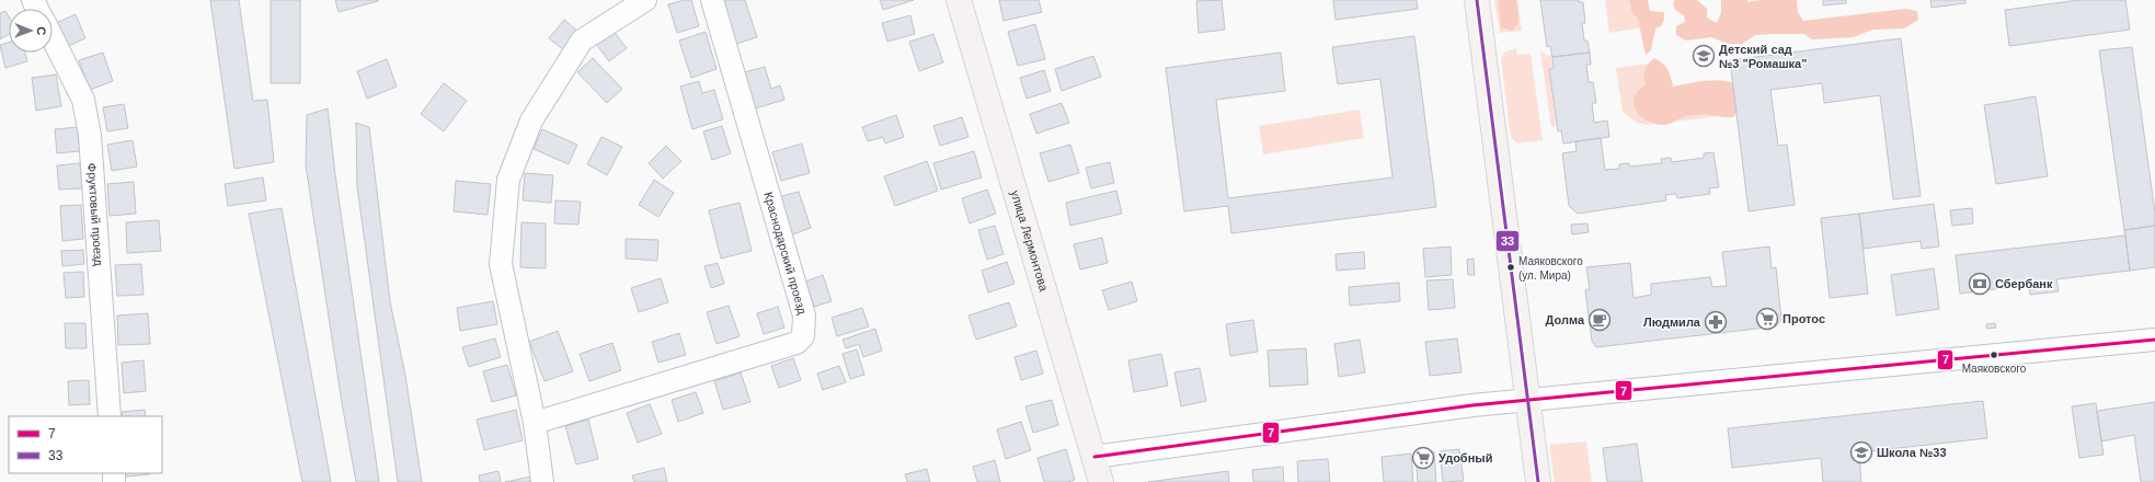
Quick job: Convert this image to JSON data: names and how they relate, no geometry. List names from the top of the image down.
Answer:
{
  "streets": {
    "main road": ["улица Лермонтова"],
    "street": ["Фруктовый проезд", "Краснодарский проезд"]
  },
  "places": {
    "school or university": ["Детский сад №3 \"Ромашка\"", "Школа №33"],
    "other": ["Маяковского (ул. Мира)", "Маяковского"],
    "bank": ["Сбербанк"],
    "supermarket": ["Протос", "Удобный"],
    "cafe": ["Долма"],
    "pharmacy": ["Людмила"]
  },
  "lines": ["transit line 33", "transit line 7"],
  "legend": ["7", "33"],
  "north": "right"
}
